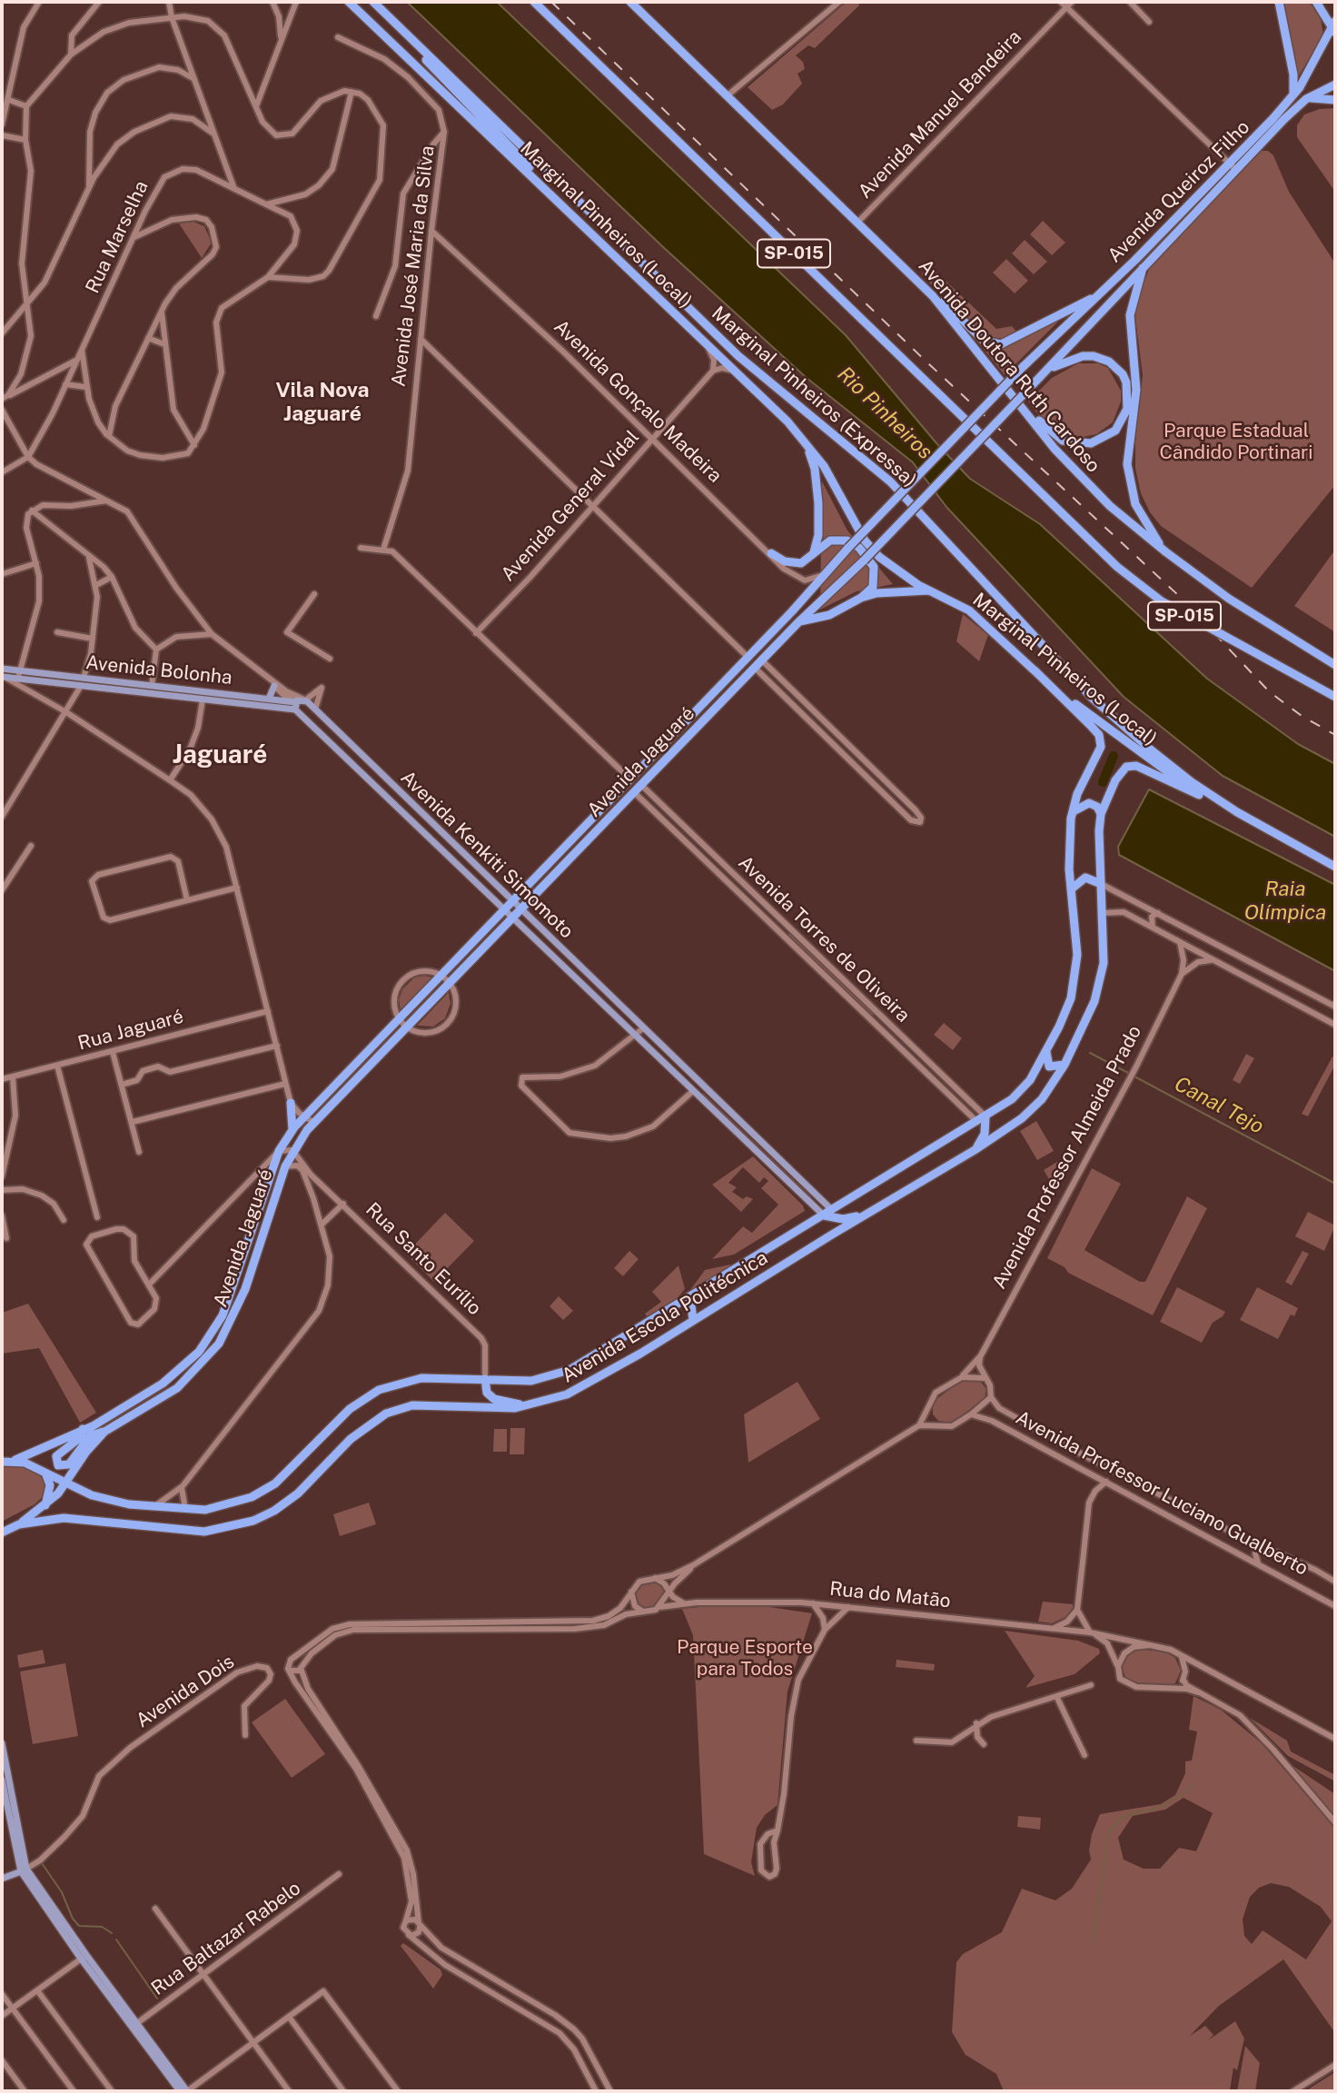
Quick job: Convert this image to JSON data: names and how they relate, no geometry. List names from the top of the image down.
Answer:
{
  "streets": {
    "highway": [
      "Avenida Queiroz Filho",
      "Marginal Pinheiros (Local)",
      "SP-015",
      "Avenida Doutora Ruth Cardoso",
      "Marginal Pinheiros (Expressa)",
      "Avenida Jaguaré",
      "Avenida Escola Politécnica"
    ],
    "main road": ["Avenida Bolonha", "Avenida Kenkiti Simomoto"],
    "street": [
      "Avenida Manuel Bandeira",
      "Rua Marselha",
      "Avenida José Maria da Silva",
      "Avenida Gonçalo Madeira",
      "Avenida General Vidal",
      "Avenida Torres de Oliveira",
      "Rua Jaguaré",
      "Avenida Professor Almeida Prado",
      "Rua Santo Eurílio",
      "Avenida Professor Luciano Gualberto",
      "Rua do Matão",
      "Avenida Dois",
      "Rua Baltazar Rabelo"
    ]
  },
  "crossings": [
    ["Avenida Manuel Bandeira", "Avenida Doutora Ruth Cardoso"],
    ["Avenida Queiroz Filho", "Avenida Jaguaré"],
    ["Marginal Pinheiros (Local)", "Marginal Pinheiros (Expressa)"],
    ["Marginal Pinheiros (Local)", "Avenida Escola Politécnica"],
    ["Avenida José Maria da Silva", "Avenida Gonçalo Madeira"],
    ["Avenida Gonçalo Madeira", "Avenida General Vidal"],
    ["Avenida Gonçalo Madeira", "Avenida Jaguaré"],
    ["Avenida Bolonha", "Avenida Kenkiti Simomoto"],
    ["Avenida Jaguaré", "Avenida Kenkiti Simomoto"],
    ["Avenida Jaguaré", "Avenida Torres de Oliveira"],
    ["Avenida Jaguaré", "Rua Santo Eurílio"],
    ["Avenida Jaguaré", "Avenida Escola Politécnica"],
    ["Avenida Kenkiti Simomoto", "Avenida Escola Politécnica"],
    ["Avenida Torres de Oliveira", "Avenida Escola Politécnica"],
    ["Rua Santo Eurílio", "Avenida Escola Politécnica"]
  ],
  "districts": ["Vila Nova Jaguaré", "Jaguaré"],
  "water": ["Rio Pinheiros", "Raia Olímpica", "Canal Tejo"],
  "parks": ["Parque Estadual Cândido Portinari", "Parque Esporte para Todos"]
}
